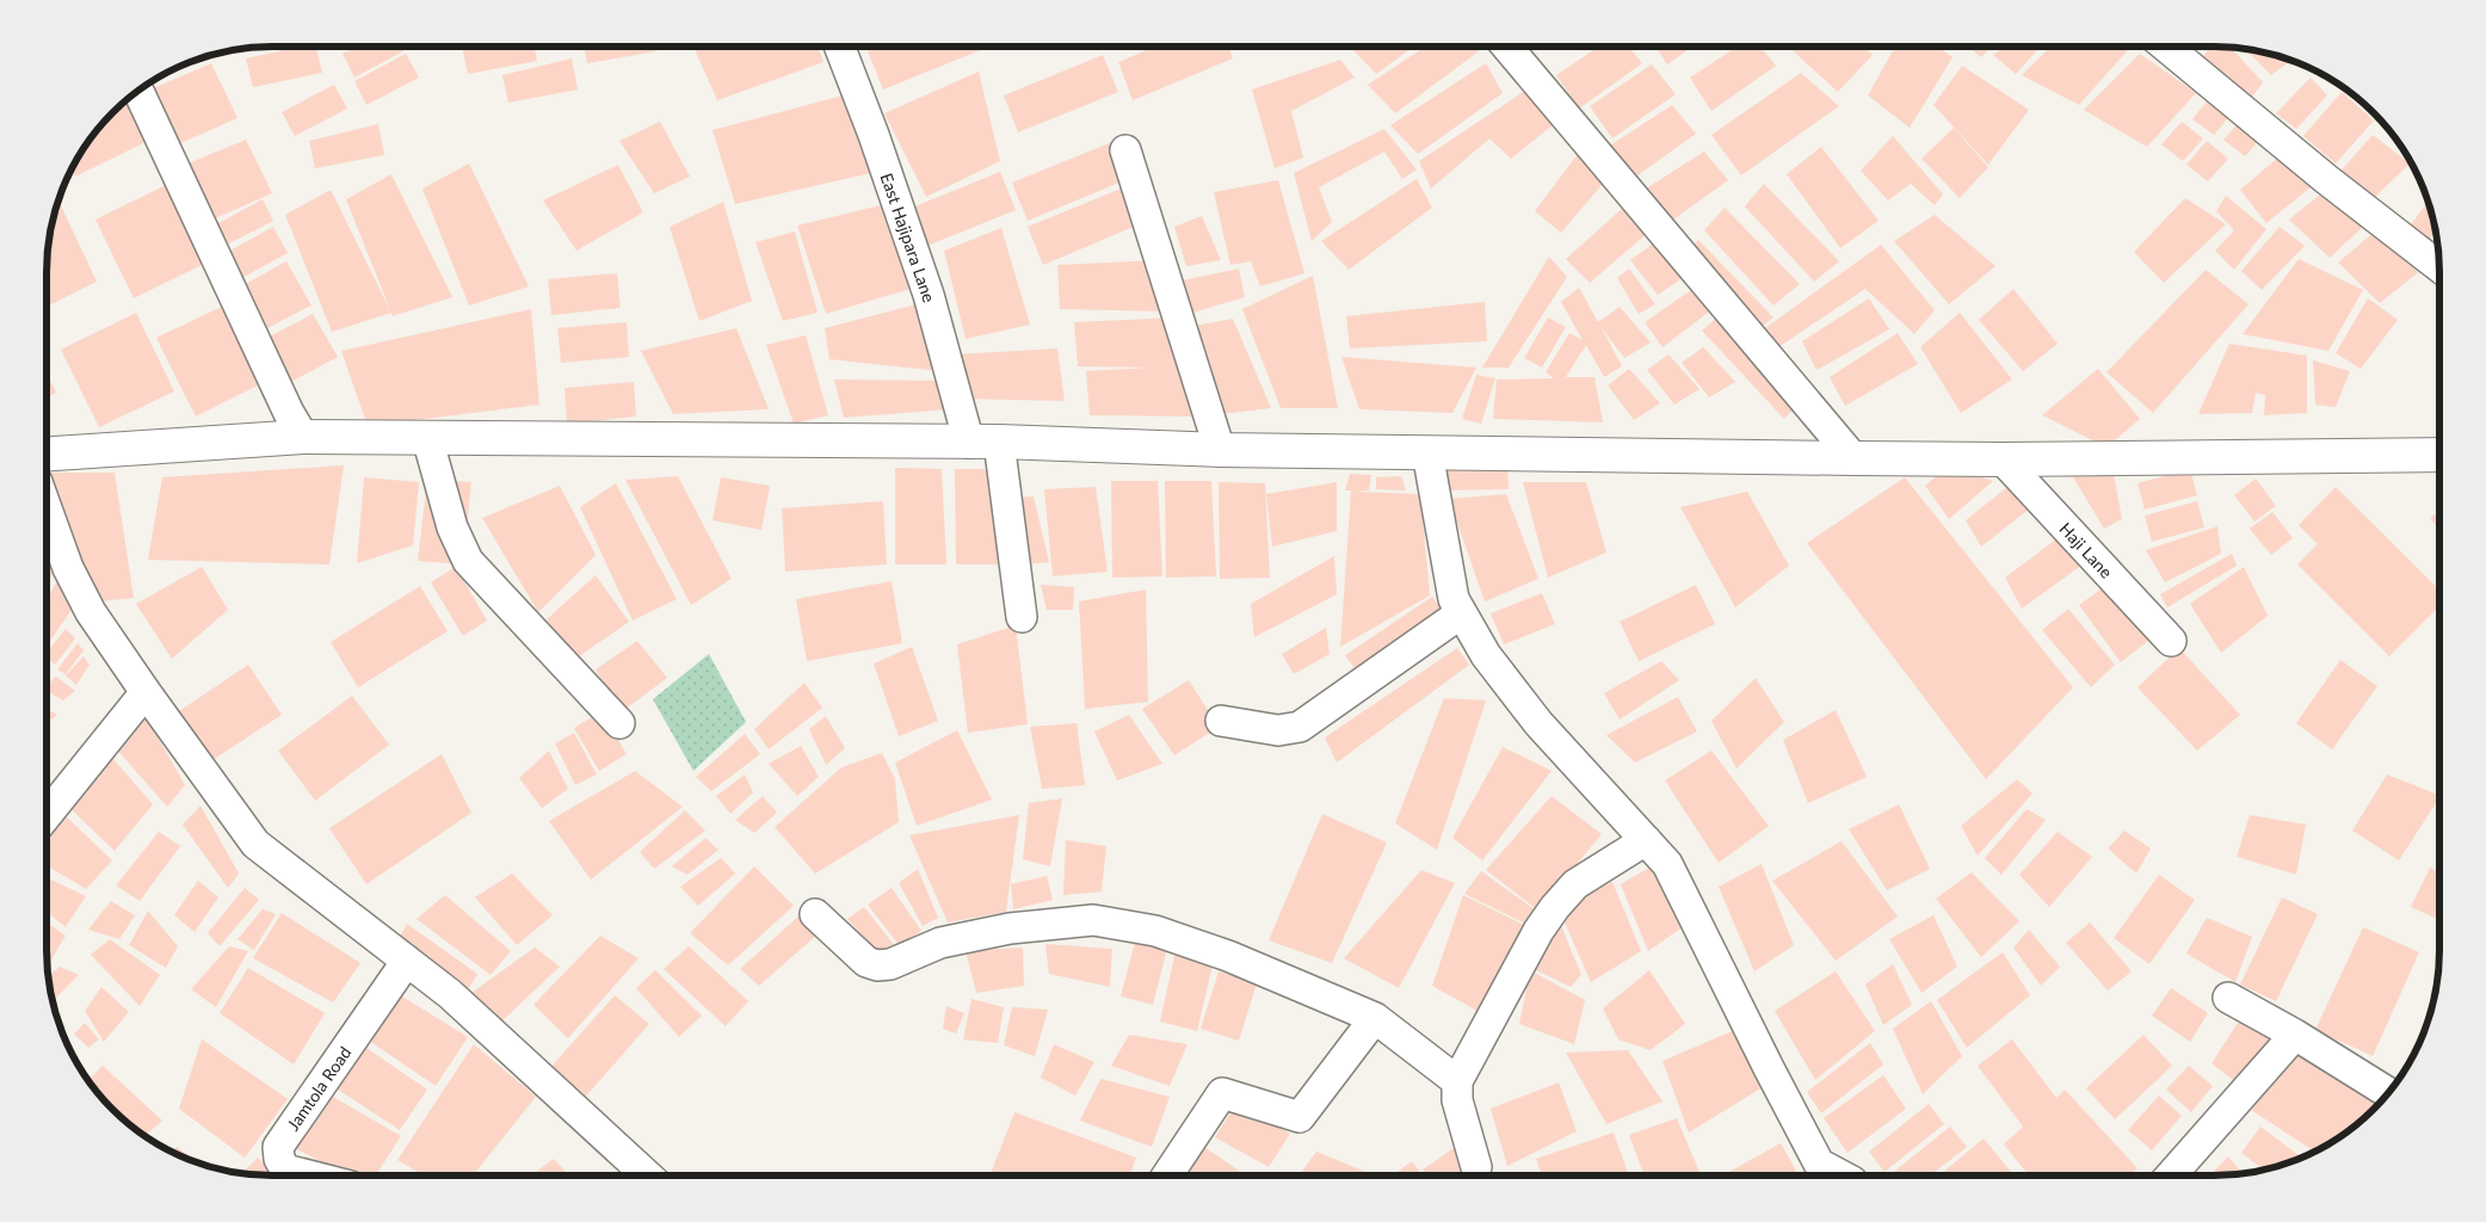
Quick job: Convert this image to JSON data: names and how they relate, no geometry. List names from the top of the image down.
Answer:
{
  "streets": {
    "street": ["East Hajipara Lane", "Haji Lane", "Jamtola Road"]
  }
}
